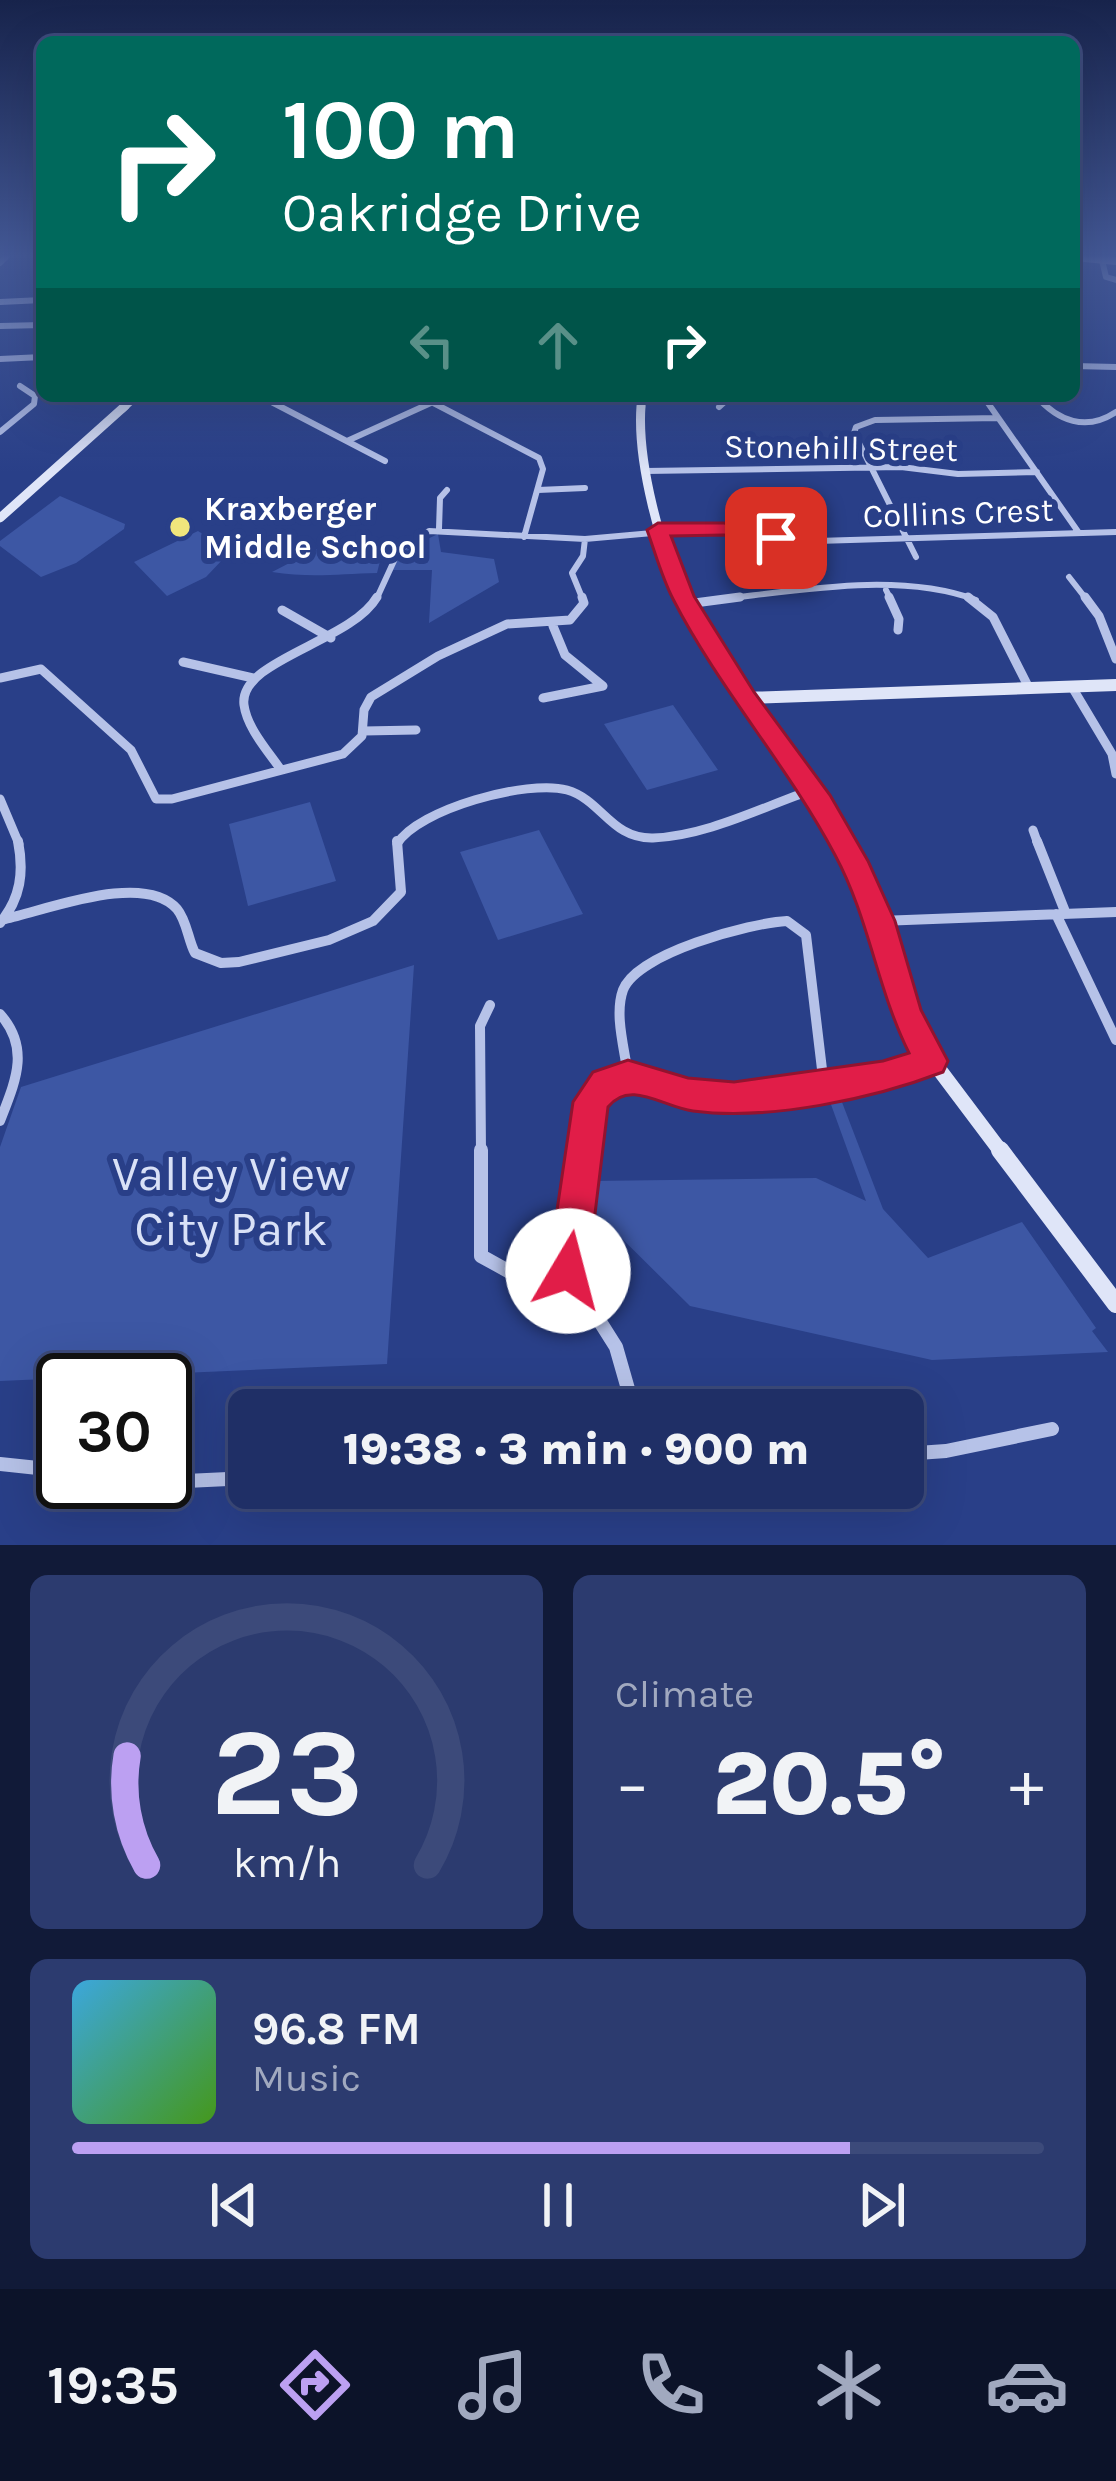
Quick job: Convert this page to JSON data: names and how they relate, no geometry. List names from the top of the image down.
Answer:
{
  "streets": {
    "street": ["Stonehill Street", "Collins Crest"]
  },
  "parks": ["Valley View City Park"],
  "places": ["Kraxberger Middle School"],
  "page": {
    "turn": ["100 m", "Oakridge Drive"],
    "limit": "30",
    "trip": "19:38 · 3 min · 900 m",
    "tile": "Climate",
    "heat": ["−", "20.5°", "+"],
    "song": ["96.8 FM", "Music"],
    "tabs": "19:35",
    "gauge": ["23", "km/h"]
  }
}
